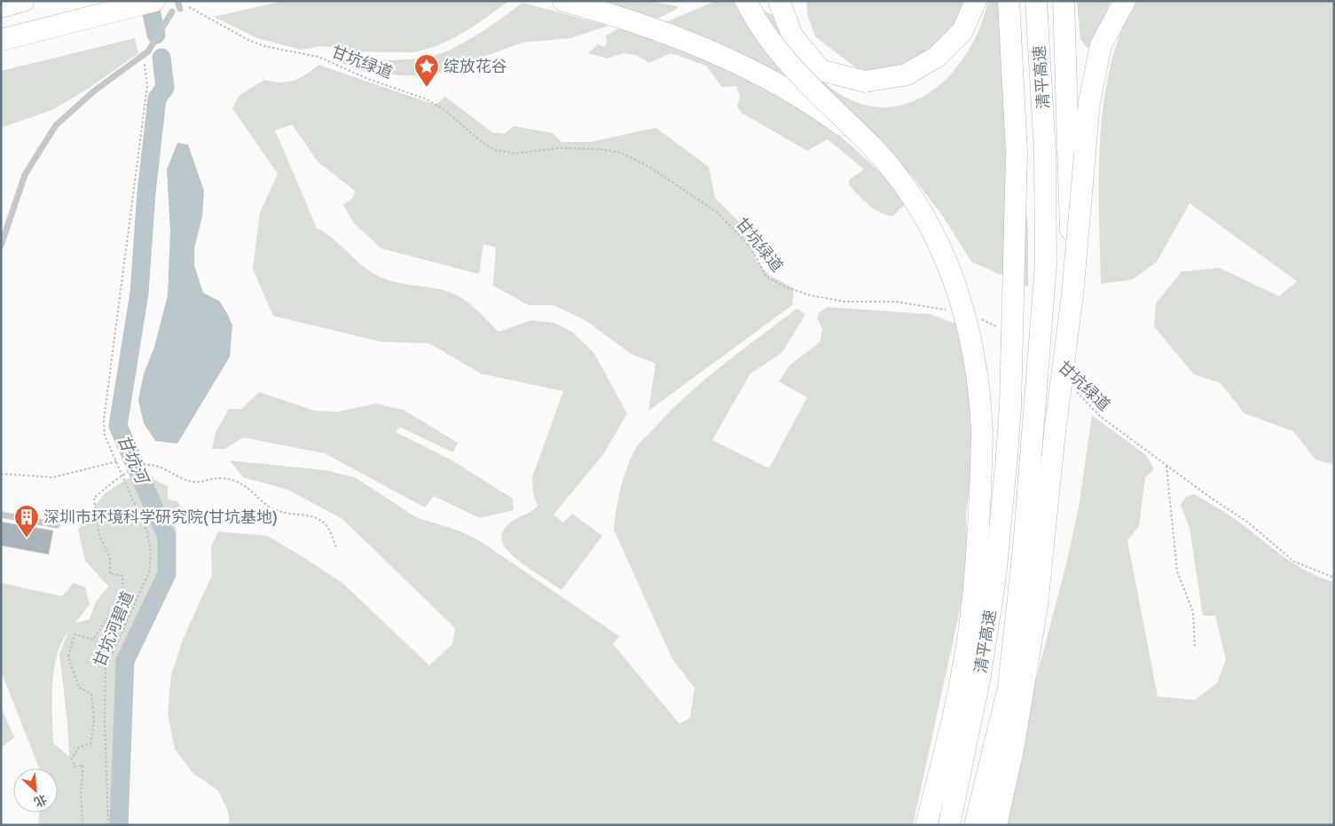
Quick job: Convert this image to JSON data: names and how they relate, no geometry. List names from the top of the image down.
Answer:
{
  "streets": {
    "highway": ["清平高速"],
    "path": ["甘坑绿道", "甘坑河碧道"]
  },
  "water": ["甘坑河"],
  "places": {
    "place": ["绽放花谷"],
    "building": ["深圳市环境科学研究院(甘坑基地)"]
  },
  "north": "bottom right"
}
